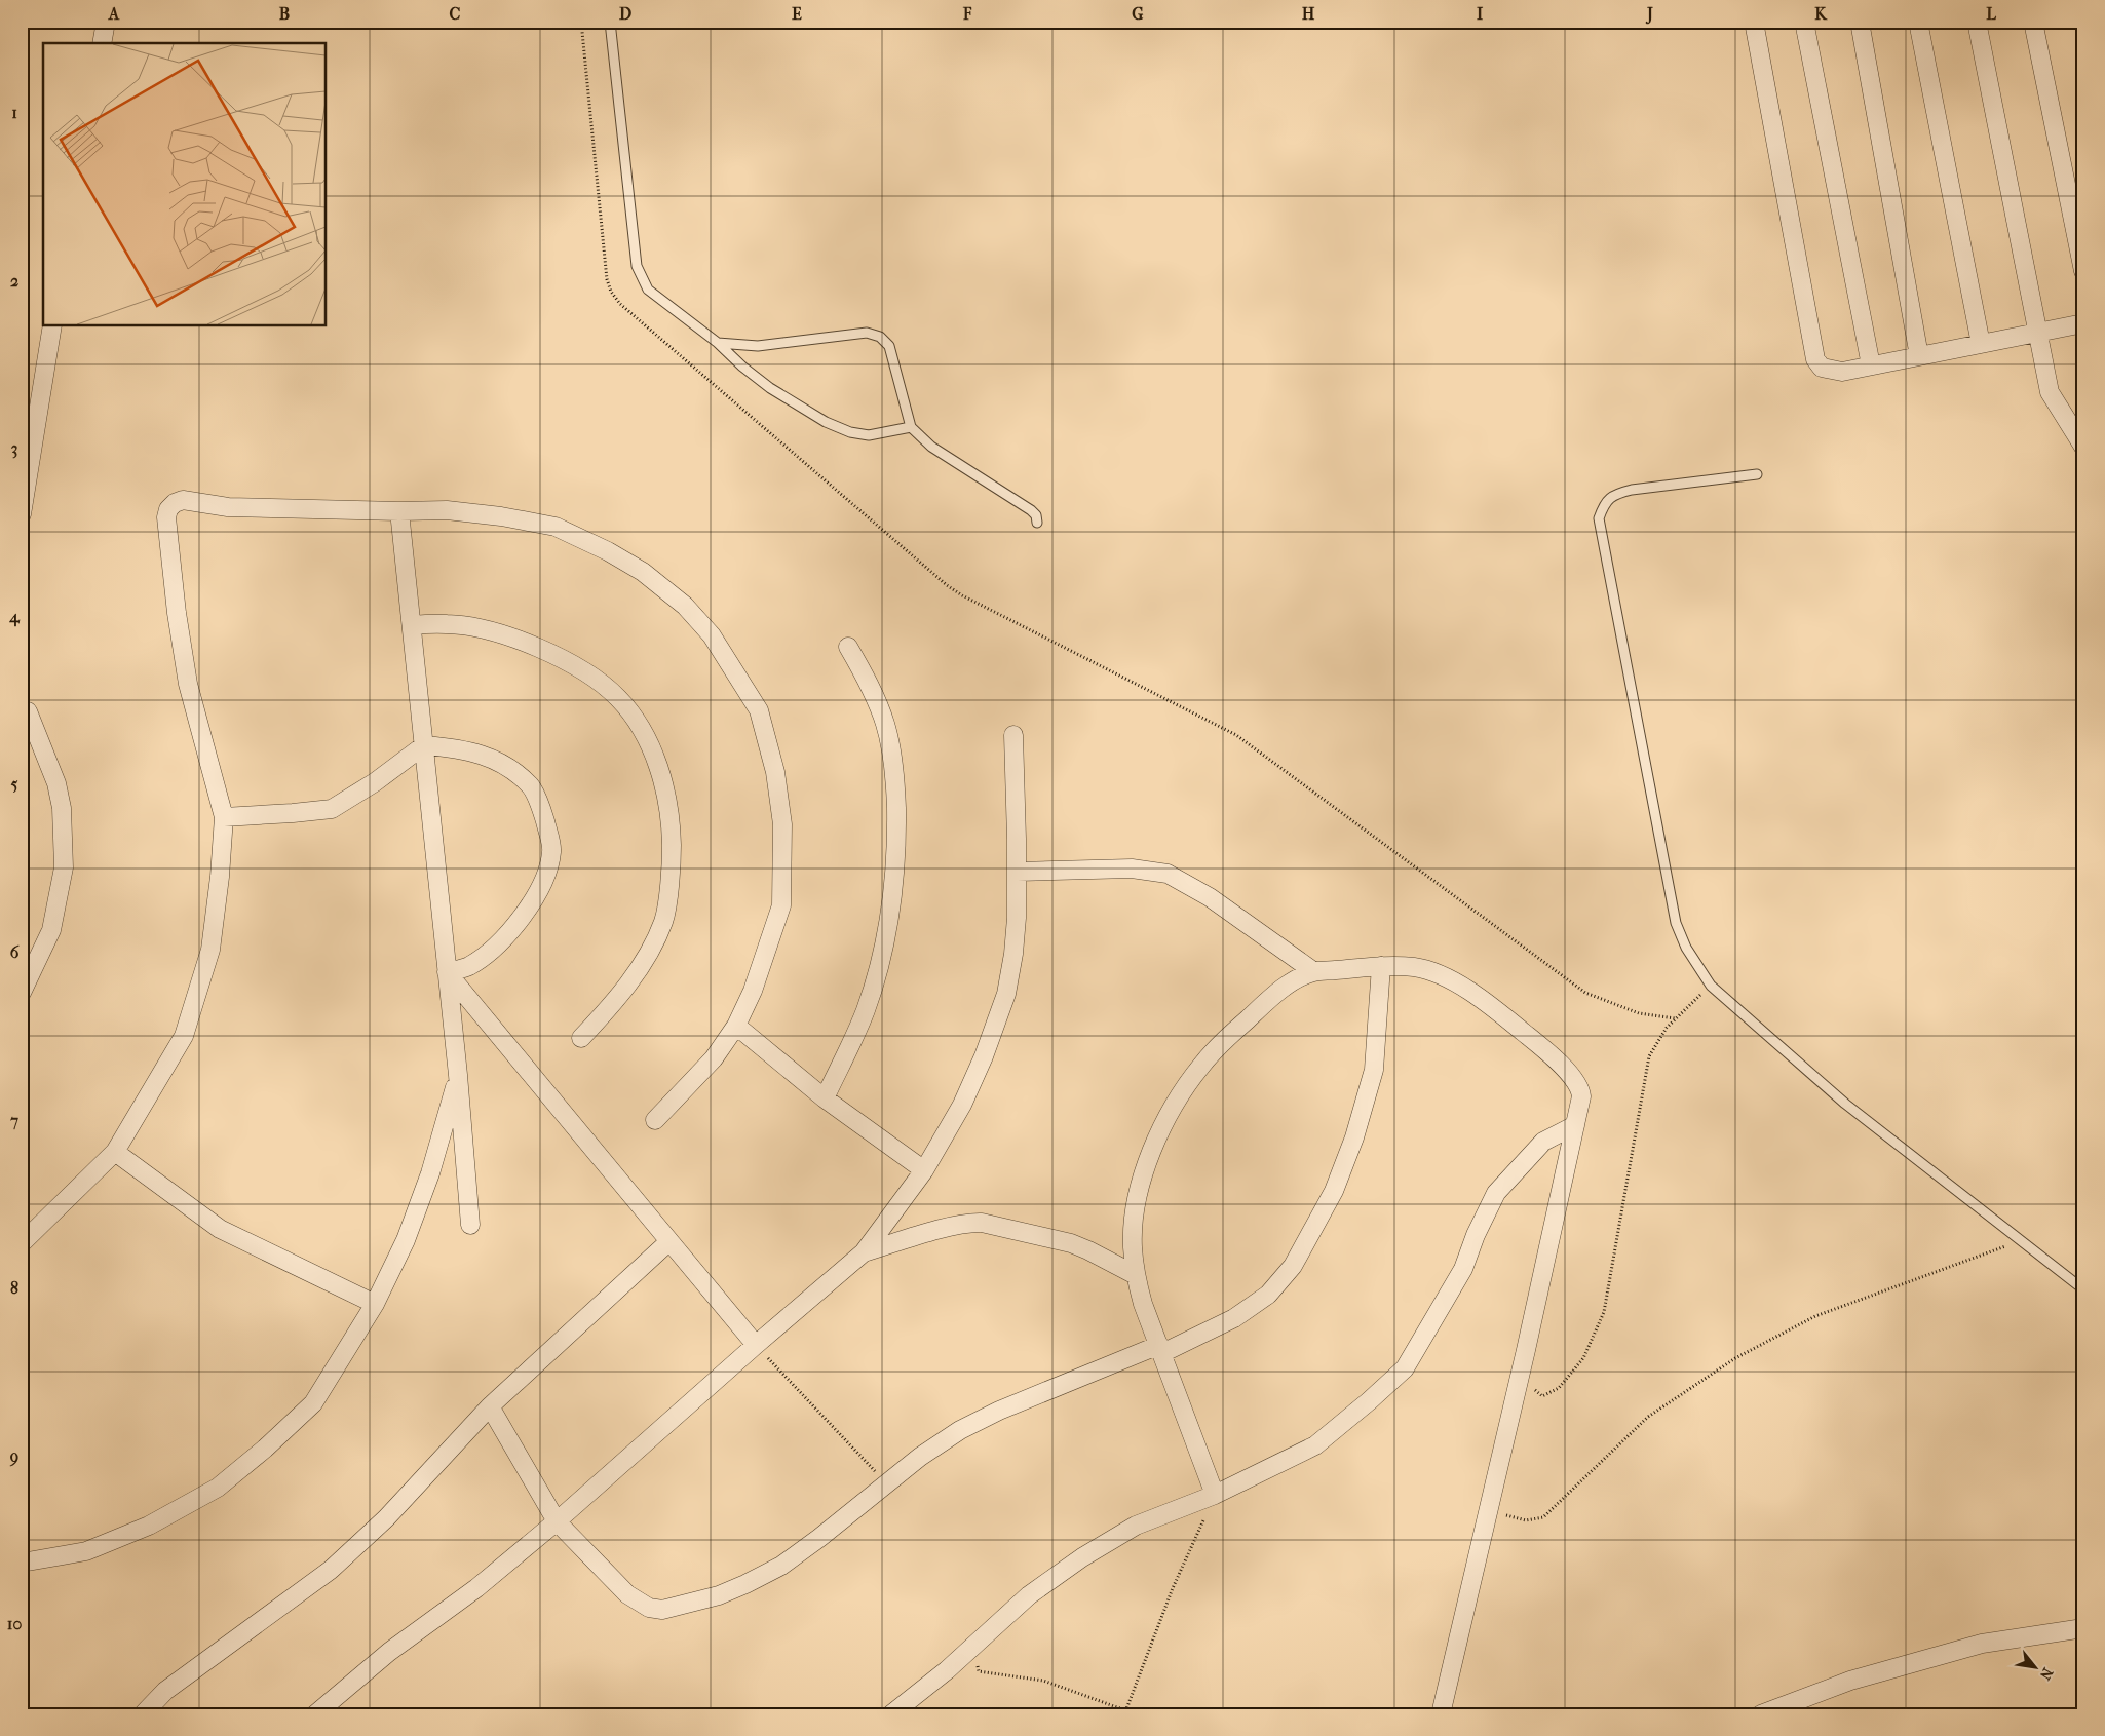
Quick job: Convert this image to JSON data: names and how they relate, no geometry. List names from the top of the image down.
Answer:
{
  "north": "bottom right",
  "grid": {
    "columns": [
      "A",
      "B",
      "C",
      "D",
      "E",
      "F",
      "G",
      "H",
      "I",
      "J",
      "K",
      "L"
    ],
    "rows": [
      "1",
      "2",
      "3",
      "4",
      "5",
      "6",
      "7",
      "8",
      "9",
      "10"
    ]
  }
}
